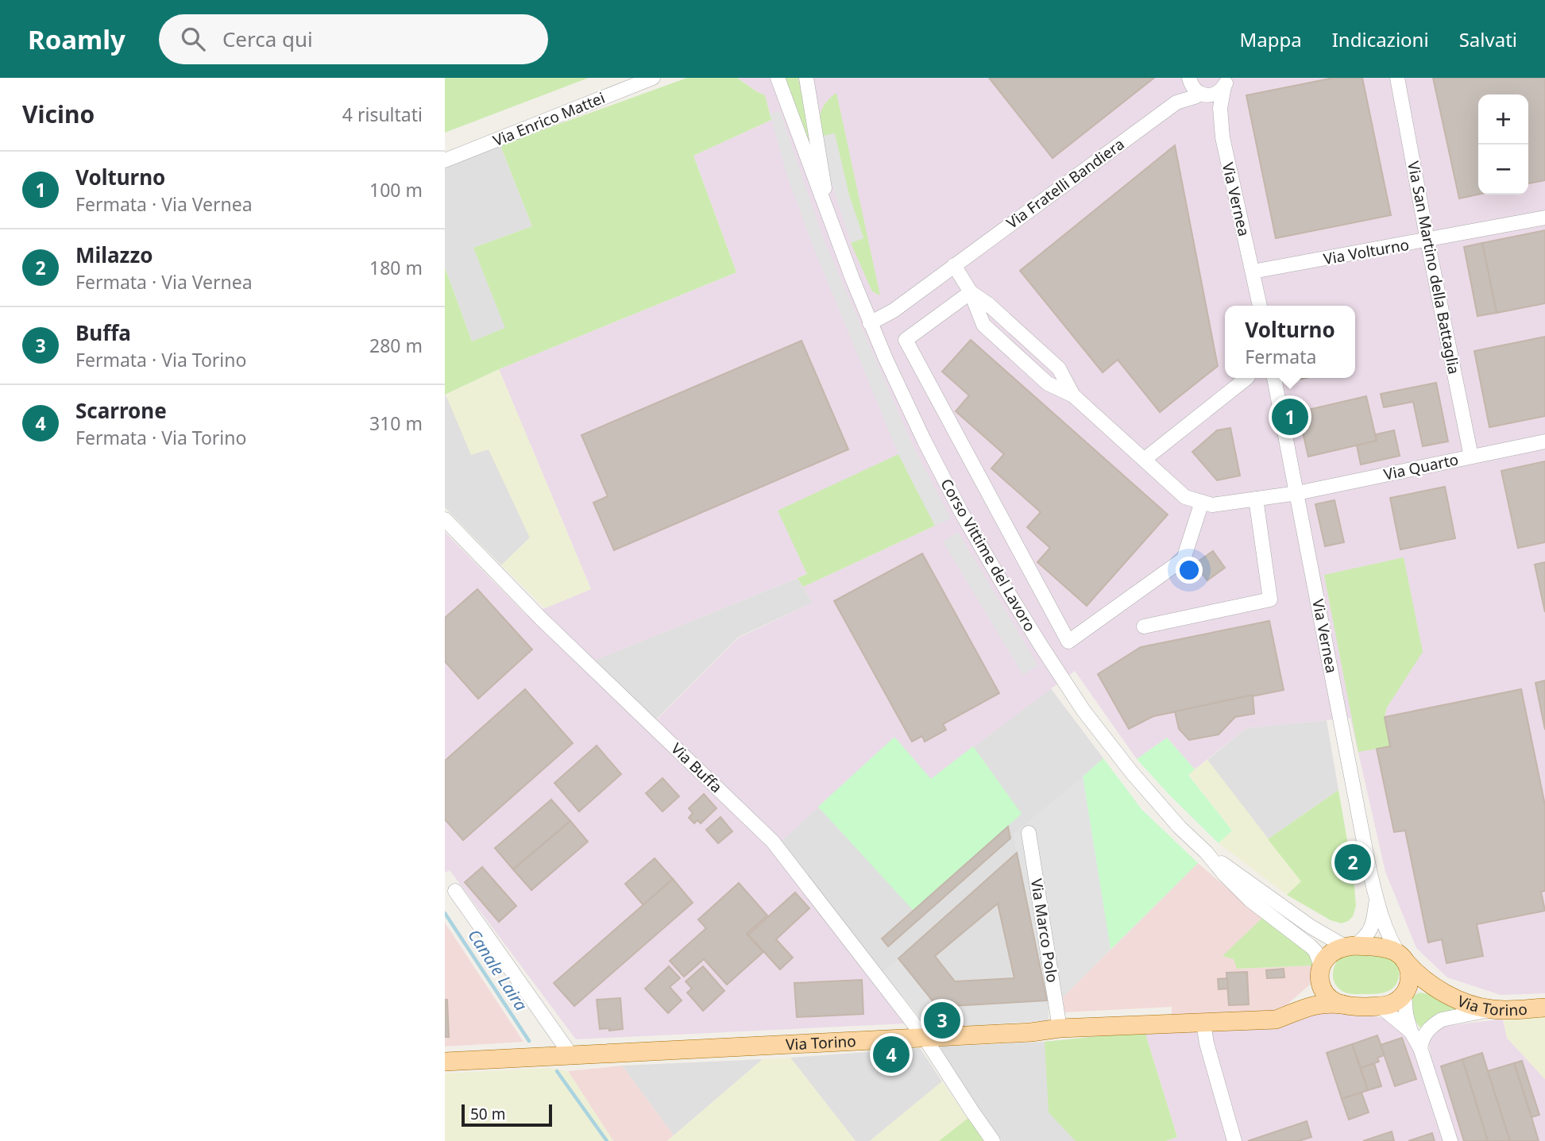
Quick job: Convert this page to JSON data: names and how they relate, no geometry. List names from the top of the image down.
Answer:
{
  "streets": {
    "main road": ["Via Torino"],
    "street": [
      "Via Enrico Mattei",
      "Via Fratelli Bandiera",
      "Via Vernea",
      "Via Volturno",
      "Via San Martino della Battaglia",
      "Via Quarto",
      "Corso Vittime del Lavoro",
      "Via Buffa",
      "Via Marco Polo"
    ]
  },
  "crossings": [
    ["Via Fratelli Bandiera", "Corso Vittime del Lavoro"],
    ["Via Vernea", "Via Volturno"],
    ["Via Vernea", "Via Quarto"],
    ["Via Volturno", "Via San Martino della Battaglia"],
    ["Via San Martino della Battaglia", "Via Quarto"],
    ["Via Buffa", "Via Torino"],
    ["Via Marco Polo", "Via Torino"]
  ],
  "water": ["Canale Laira"],
  "scale_bar": "50 m",
  "page": {
    "header": "Roamly",
    "search": "Cerca qui",
    "nav": ["Mappa", "Indicazioni", "Salvati"],
    "heading": ["Vicino", "4 risultati"],
    "map_buttons": ["+", "−"],
    "list": [
      {
        "mark": "1",
        "name": "Volturno",
        "note": "Fermata · Via Vernea",
        "value": "100 m"
      },
      {
        "mark": "2",
        "name": "Milazzo",
        "note": "Fermata · Via Vernea",
        "value": "180 m"
      },
      {
        "mark": "3",
        "name": "Buffa",
        "note": "Fermata · Via Torino",
        "value": "280 m"
      },
      {
        "mark": "4",
        "name": "Scarrone",
        "note": "Fermata · Via Torino",
        "value": "310 m"
      }
    ],
    "popup": ["Volturno", "Fermata"],
    "pins": [
      "1",
      "2",
      "3",
      "4"
    ],
    "scale": "50 m"
  }
}
